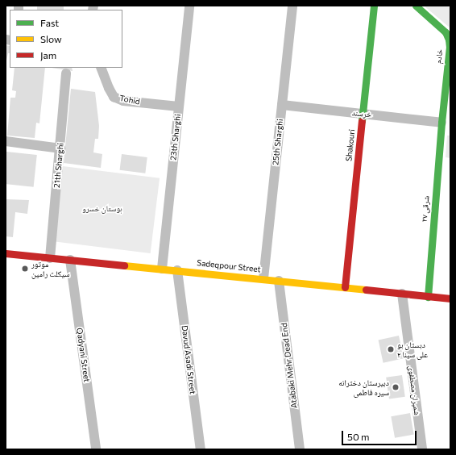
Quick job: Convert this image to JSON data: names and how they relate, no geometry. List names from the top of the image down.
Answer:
{
  "streets": {
    "street": [
      "خادم",
      "Tohid",
      "خرسند",
      "23th Sharghi",
      "25th Sharghi",
      "Shakouri",
      "21th Sharghi",
      "۲۷ شرقی",
      "Sadeqpour Street",
      "Qadyani Street",
      "Davud Asadi Street",
      "Atabaki Mehr Dead End",
      "شمیران مصطفوی"
    ]
  },
  "crossings": [
    ["خادم", "خرسند"],
    ["خادم", "۲۷ شرقی"],
    ["Tohid", "23th Sharghi"],
    ["خرسند", "25th Sharghi"],
    ["خرسند", "Shakouri"],
    ["خرسند", "۲۷ شرقی"],
    ["23th Sharghi", "Sadeqpour Street"],
    ["25th Sharghi", "Sadeqpour Street"],
    ["Shakouri", "Sadeqpour Street"],
    ["21th Sharghi", "Sadeqpour Street"],
    ["۲۷ شرقی", "Sadeqpour Street"],
    ["Sadeqpour Street", "Qadyani Street"],
    ["Sadeqpour Street", "Davud Asadi Street"],
    ["Sadeqpour Street", "Atabaki Mehr Dead End"],
    ["Sadeqpour Street", "شمیران مصطفوی"]
  ],
  "parks": ["بوستان خسرو"],
  "places": ["موتور سیکلت رامین", "دبستان بو علی سینا ۲", "دبیرستان دخترانه سیره فاطمی"],
  "legend": ["Fast", "Slow", "Jam"],
  "scale_bar": "50 m"
}
